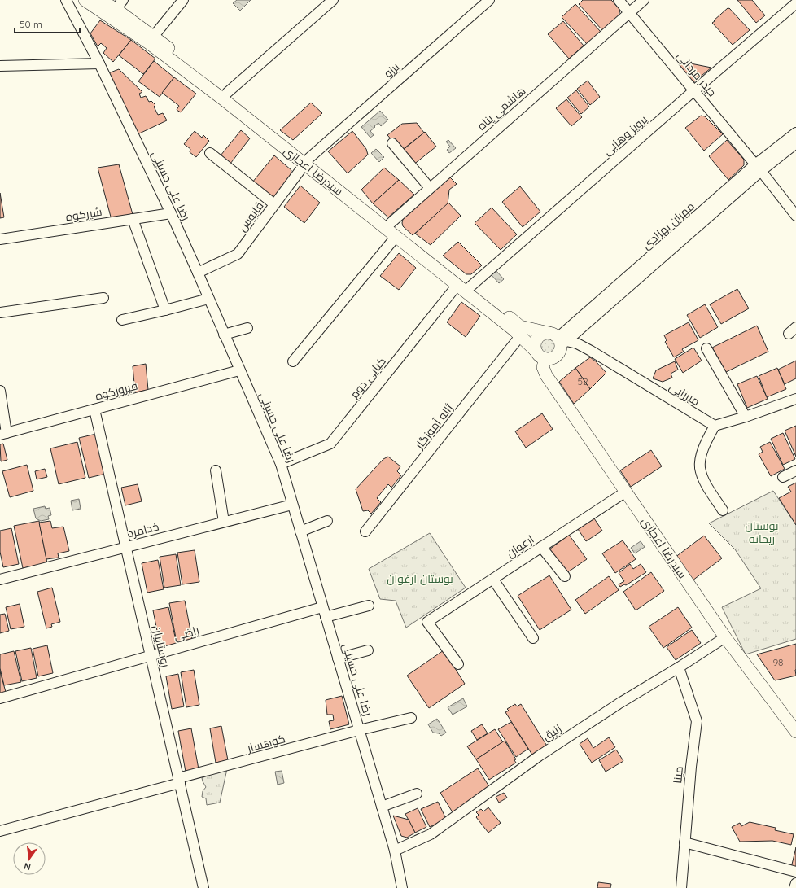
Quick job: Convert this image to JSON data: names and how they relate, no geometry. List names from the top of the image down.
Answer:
{
  "streets": {
    "main road": ["سیدرضا اعجازی"],
    "street": [
      "برزو",
      "حیدر مردانی",
      "هاشمی پناه",
      "پرویز وهابی",
      "رضا علی حسینی",
      "شیرکوه",
      "قایوس",
      "مهران بهزادی",
      "کیایی دوم",
      "فیروزکوه",
      "میرزایی",
      "ژاله آموزگار",
      "خدامرد",
      "ارغوان",
      "راضی",
      "روستاییان",
      "زنبق",
      "کوهسار",
      "مینا"
    ]
  },
  "crossings": [
    ["برزو", "سیدرضا اعجازی"],
    ["برزو", "قایوس"],
    ["حیدر مردانی", "هاشمی پناه"],
    ["حیدر مردانی", "پرویز وهابی"],
    ["حیدر مردانی", "مهران بهزادی"],
    ["هاشمی پناه", "سیدرضا اعجازی"],
    ["پرویز وهابی", "سیدرضا اعجازی"],
    ["سیدرضا اعجازی", "قایوس"],
    ["سیدرضا اعجازی", "مهران بهزادی"],
    ["سیدرضا اعجازی", "کیایی دوم"],
    ["سیدرضا اعجازی", "میرزایی"],
    ["سیدرضا اعجازی", "ژاله آموزگار"],
    ["سیدرضا اعجازی", "ارغوان"],
    ["سیدرضا اعجازی", "زنبق"],
    ["رضا علی حسینی", "شیرکوه"],
    ["رضا علی حسینی", "قایوس"],
    ["رضا علی حسینی", "کیایی دوم"],
    ["رضا علی حسینی", "فیروزکوه"],
    ["رضا علی حسینی", "خدامرد"],
    ["رضا علی حسینی", "راضی"],
    ["رضا علی حسینی", "زنبق"],
    ["رضا علی حسینی", "کوهسار"],
    ["مهران بهزادی", "میرزایی"],
    ["فیروزکوه", "روستاییان"],
    ["خدامرد", "روستاییان"],
    ["راضی", "روستاییان"],
    ["روستاییان", "کوهسار"],
    ["زنبق", "مینا"]
  ],
  "parks": ["بوستان ریحانه", "بوستان ارغوان"],
  "house_numbers": ["52", "98"],
  "scale_bar": "50 m",
  "north": "bottom"
}
